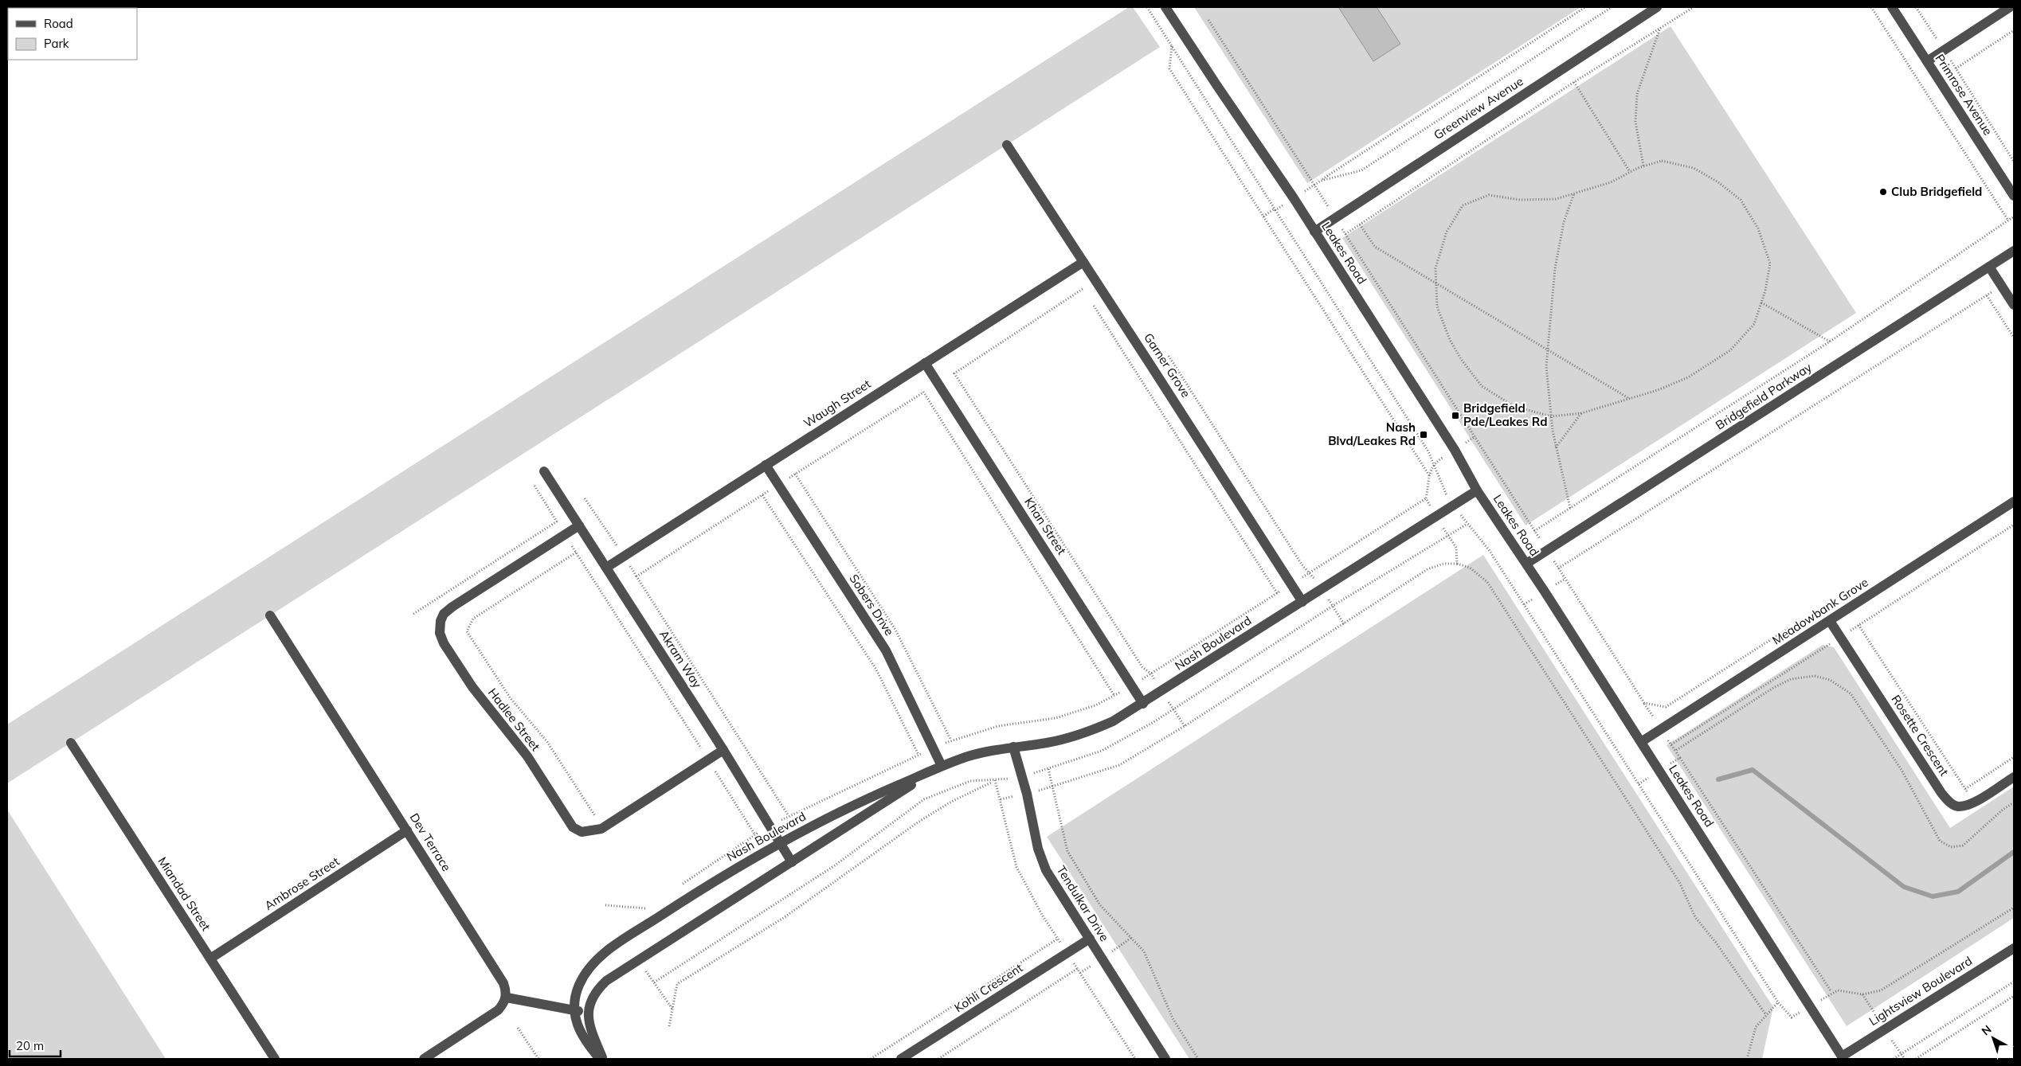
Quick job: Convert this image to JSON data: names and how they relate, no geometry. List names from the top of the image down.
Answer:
{
  "streets": {
    "street": [
      "Primrose Avenue",
      "Greenview Avenue",
      "Leakes Road",
      "Garner Grove",
      "Bridgefield Parkway",
      "Waugh Street",
      "Khan Street",
      "Sobers Drive",
      "Meadowbank Grove",
      "Nash Boulevard",
      "Akram Way",
      "Hadlee Street",
      "Rosette Crescent",
      "Dev Terrace",
      "Ambrose Street",
      "Miandad Street",
      "Tendulkar Drive",
      "Kohli Crescent",
      "Lightsview Boulevard"
    ]
  },
  "crossings": [
    ["Greenview Avenue", "Leakes Road"],
    ["Leakes Road", "Bridgefield Parkway"],
    ["Leakes Road", "Meadowbank Grove"],
    ["Leakes Road", "Nash Boulevard"],
    ["Leakes Road", "Lightsview Boulevard"],
    ["Garner Grove", "Waugh Street"],
    ["Garner Grove", "Nash Boulevard"],
    ["Waugh Street", "Khan Street"],
    ["Waugh Street", "Sobers Drive"],
    ["Waugh Street", "Akram Way"],
    ["Khan Street", "Nash Boulevard"],
    ["Sobers Drive", "Nash Boulevard"],
    ["Meadowbank Grove", "Rosette Crescent"],
    ["Nash Boulevard", "Akram Way"],
    ["Nash Boulevard", "Tendulkar Drive"],
    ["Akram Way", "Hadlee Street"],
    ["Dev Terrace", "Ambrose Street"],
    ["Ambrose Street", "Miandad Street"],
    ["Tendulkar Drive", "Kohli Crescent"]
  ],
  "places": {
    "other": ["Club Bridgefield"],
    "transit": ["Bridgefield Pde/Leakes Rd", "Nash Blvd/Leakes Rd"]
  },
  "legend": ["Road", "Park"],
  "scale_bar": "20 m",
  "north": "top left"
}
